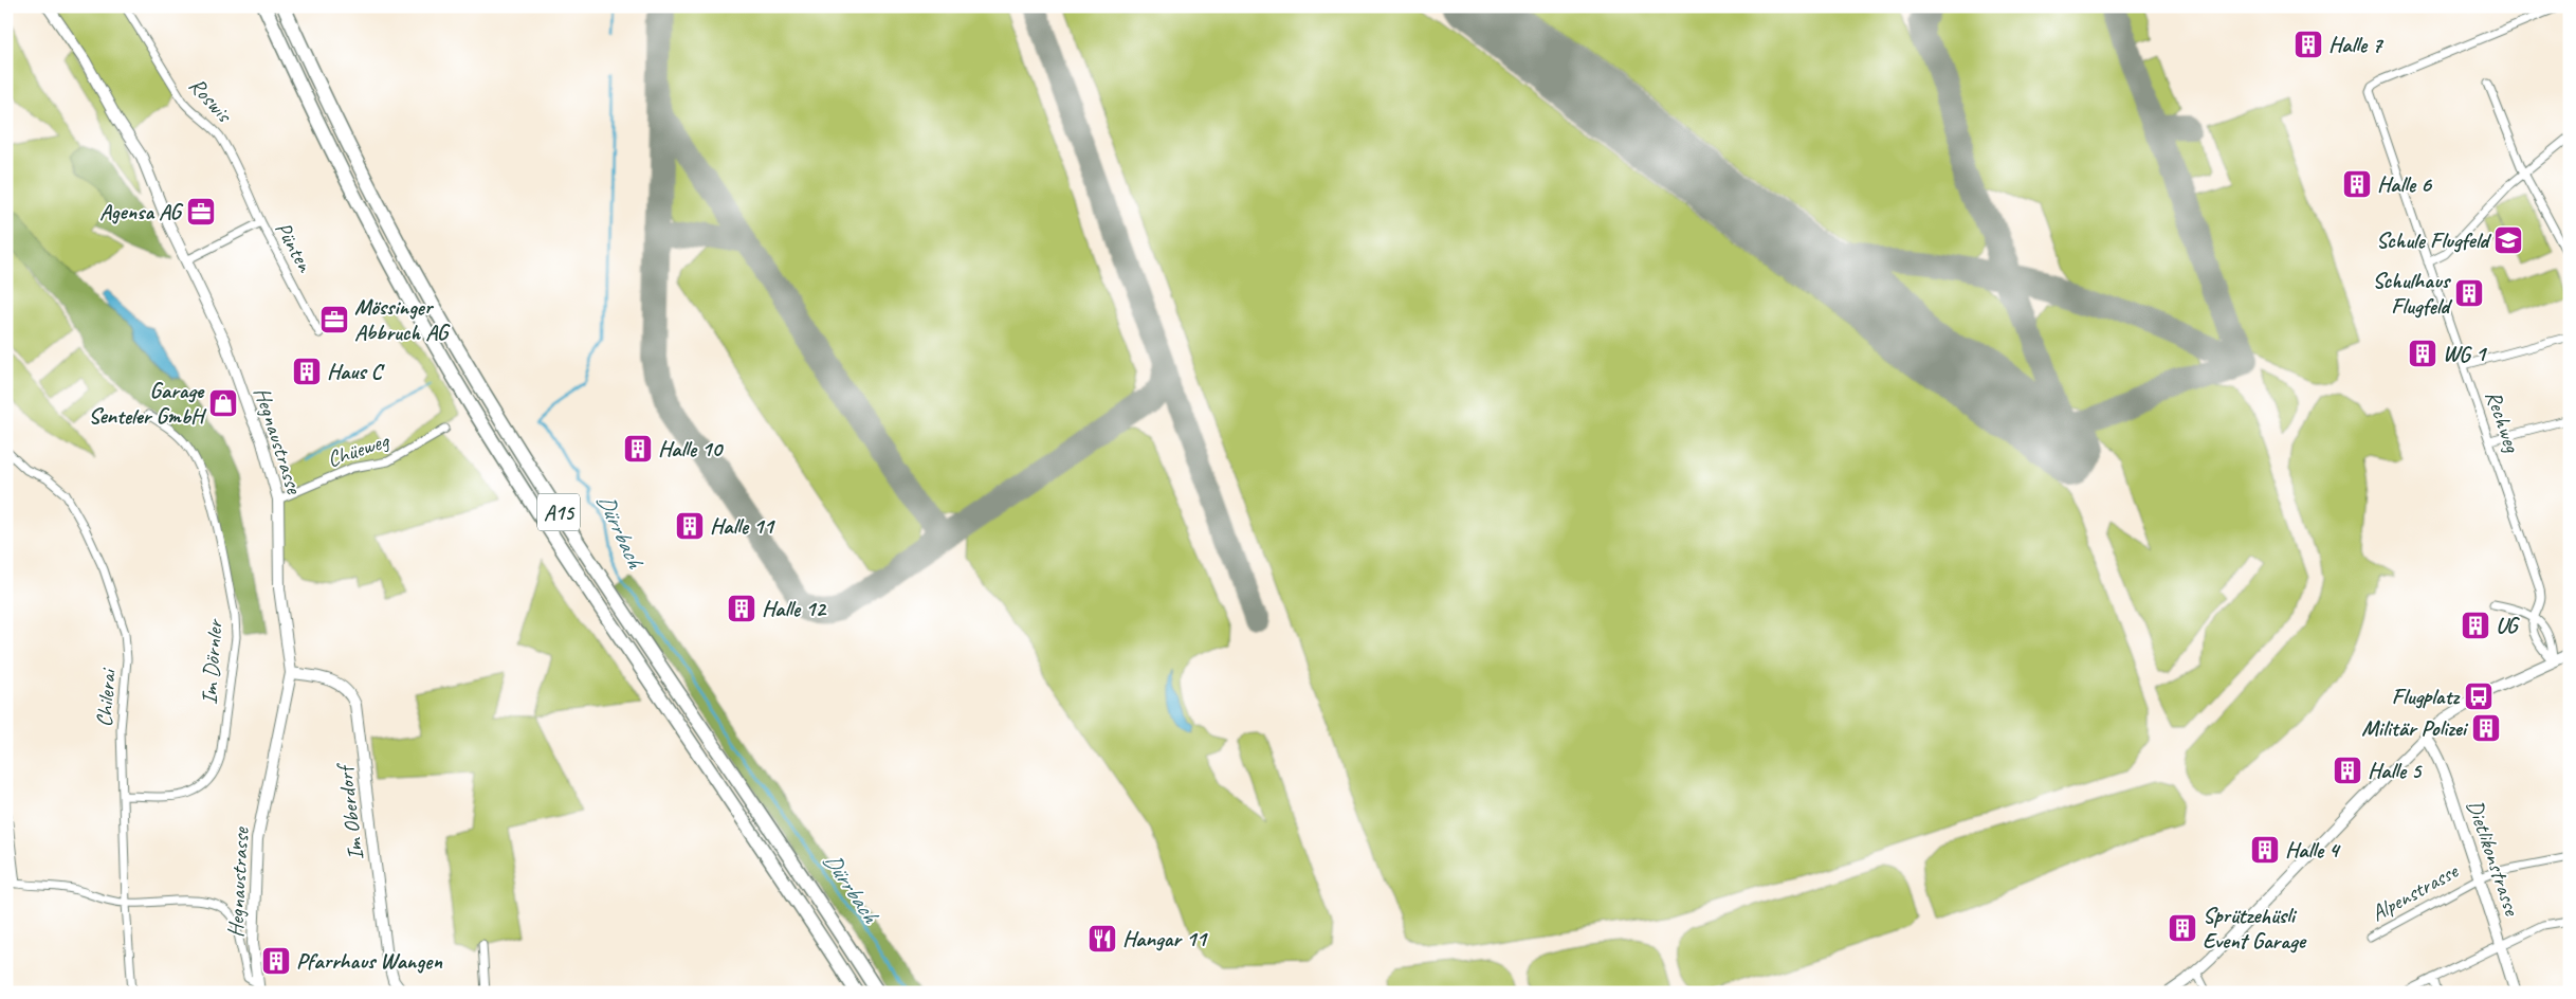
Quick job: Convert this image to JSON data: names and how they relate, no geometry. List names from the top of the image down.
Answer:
{
  "streets": {
    "highway": ["A15"],
    "street": [
      "Roswis",
      "Pünten",
      "Rechweg",
      "Hegnaustrasse",
      "Chüeweg",
      "Im Dörnler",
      "Chilerai",
      "Im Oberdorf",
      "Dietlikonstrasse",
      "Alpenstrasse"
    ]
  },
  "crossings": [
    ["Roswis", "Pünten"],
    ["Pünten", "Hegnaustrasse"],
    ["Hegnaustrasse", "Chüeweg"],
    ["Hegnaustrasse", "Im Oberdorf"],
    ["Im Dörnler", "Chilerai"],
    ["Dietlikonstrasse", "Alpenstrasse"]
  ],
  "water": ["Dürrbach"],
  "places": {
    "building": [
      "Halle 7",
      "Halle 6",
      "Schulhaus Flugfeld",
      "WG 1",
      "Haus C",
      "Halle 10",
      "Halle 11",
      "Halle 12",
      "UG",
      "Militär Polizei",
      "Halle 5",
      "Halle 4",
      "Sprützehüsli Event Garage",
      "Pfarrhaus Wangen"
    ],
    "office": ["Agensa AG", "Mössinger Abbruch AG"],
    "school or university": ["Schule Flugfeld"],
    "shop": ["Garage Senteler GmbH"],
    "bus stop": ["Flugplatz"],
    "restaurant": ["Hangar 11"]
  }
}
